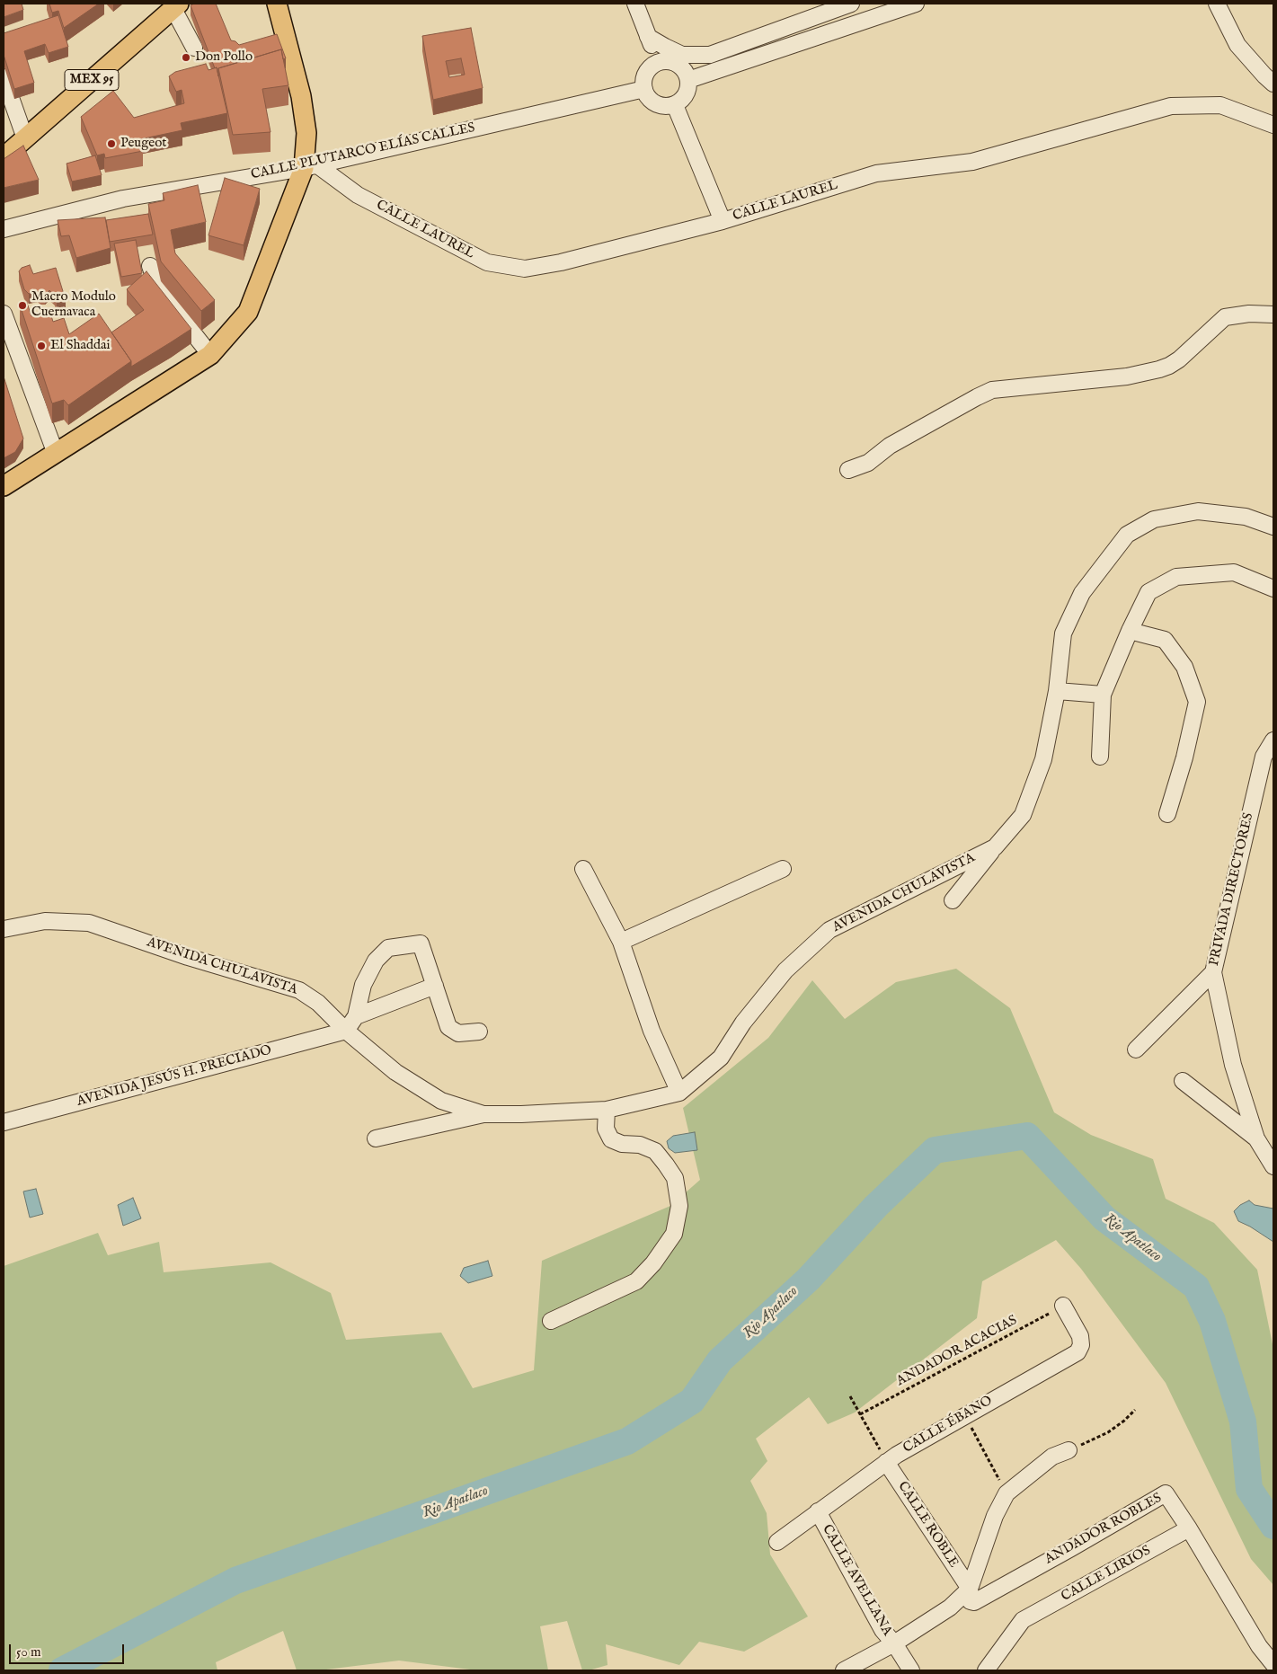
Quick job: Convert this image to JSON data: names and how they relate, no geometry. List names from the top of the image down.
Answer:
{
  "streets": {
    "main road": ["MEX 95"],
    "street": [
      "CALLE PLUTARCO ELÍAS CALLES",
      "CALLE LAUREL",
      "PRIVADA DIRECTORES",
      "AVENIDA CHULAVISTA",
      "AVENIDA JESÚS H. PRECIADO",
      "CALLE ÉBANO",
      "CALLE ROBLE",
      "ANDADOR ROBLES",
      "CALLE LIRIOS",
      "CALLE AVELLANA"
    ],
    "path": ["ANDADOR ACACIAS"]
  },
  "crossings": [
    ["CALLE PLUTARCO ELÍAS CALLES", "CALLE LAUREL"],
    ["AVENIDA CHULAVISTA", "AVENIDA JESÚS H. PRECIADO"],
    ["ANDADOR ACACIAS", "CALLE ÉBANO"],
    ["CALLE ÉBANO", "CALLE ROBLE"],
    ["CALLE ÉBANO", "CALLE AVELLANA"],
    ["CALLE ROBLE", "ANDADOR ROBLES"],
    ["ANDADOR ROBLES", "CALLE LIRIOS"]
  ],
  "water": ["Rio Apatlaco"],
  "places": [
    "Don Pollo",
    "Peugeot",
    "Macro Modulo Cuernavaca",
    "El Shaddai"
  ],
  "scale_bar": "50 m"
}
